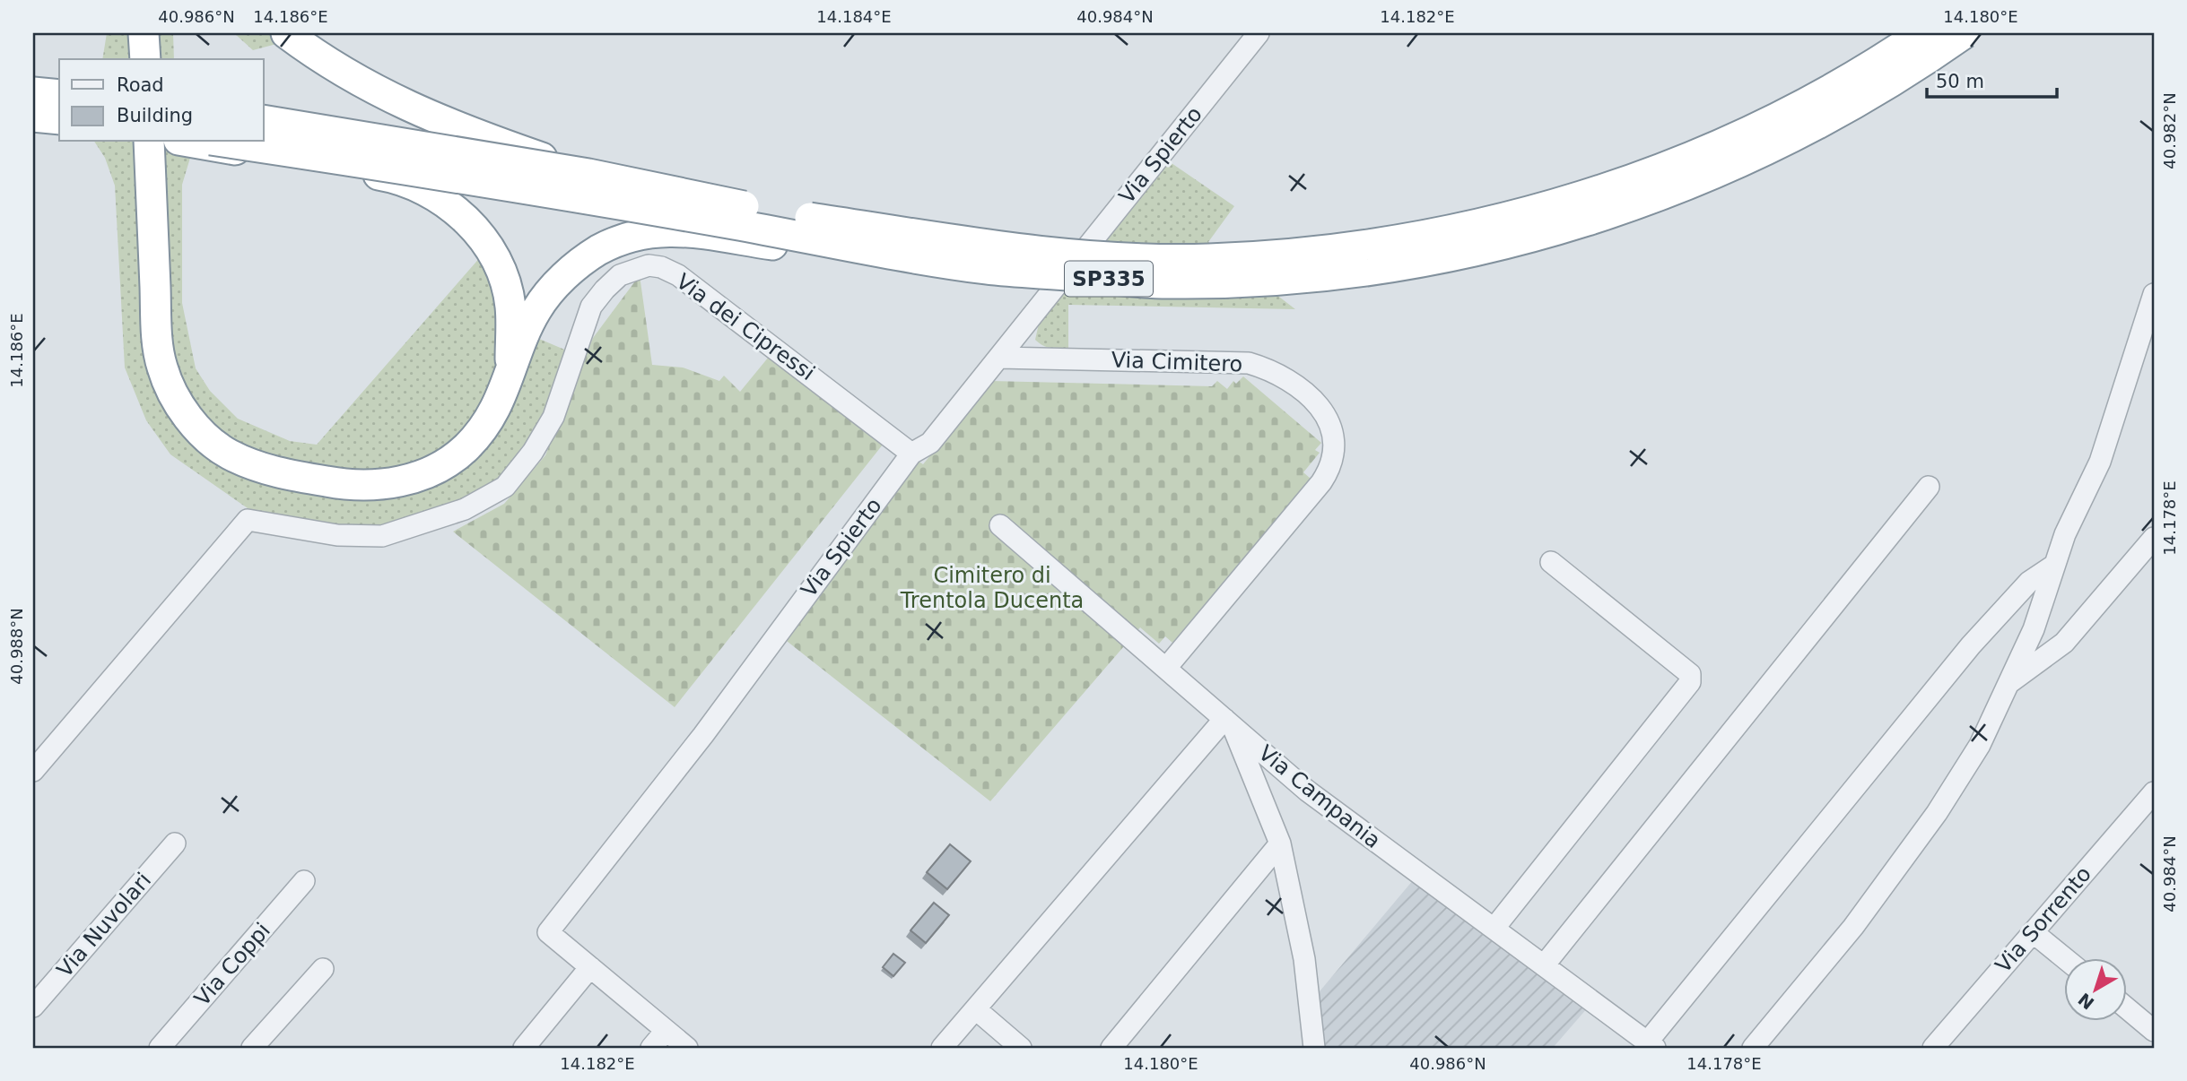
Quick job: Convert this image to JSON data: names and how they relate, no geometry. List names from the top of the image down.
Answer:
{
  "streets": {
    "highway": ["SP335"],
    "street": [
      "Via Spierto",
      "Via dei Cipressi",
      "Via Cimitero",
      "Via Campania",
      "Via Sorrento",
      "Via Nuvolari",
      "Via Coppi"
    ]
  },
  "crossings": [
    ["Via Spierto", "Via dei Cipressi"],
    ["Via Spierto", "Via Cimitero"],
    ["Via Cimitero", "Via Campania"]
  ],
  "parks": ["Cimitero di Trentola Ducenta"],
  "legend": ["Road", "Building"],
  "scale_bar": "50 m",
  "north": "bottom left",
  "coordinates": [
    "40.986°N",
    "14.186°E",
    "14.184°E",
    "40.984°N",
    "14.182°E",
    "14.180°E",
    "40.982°N",
    "14.178°E",
    "40.988°N"
  ]
}
